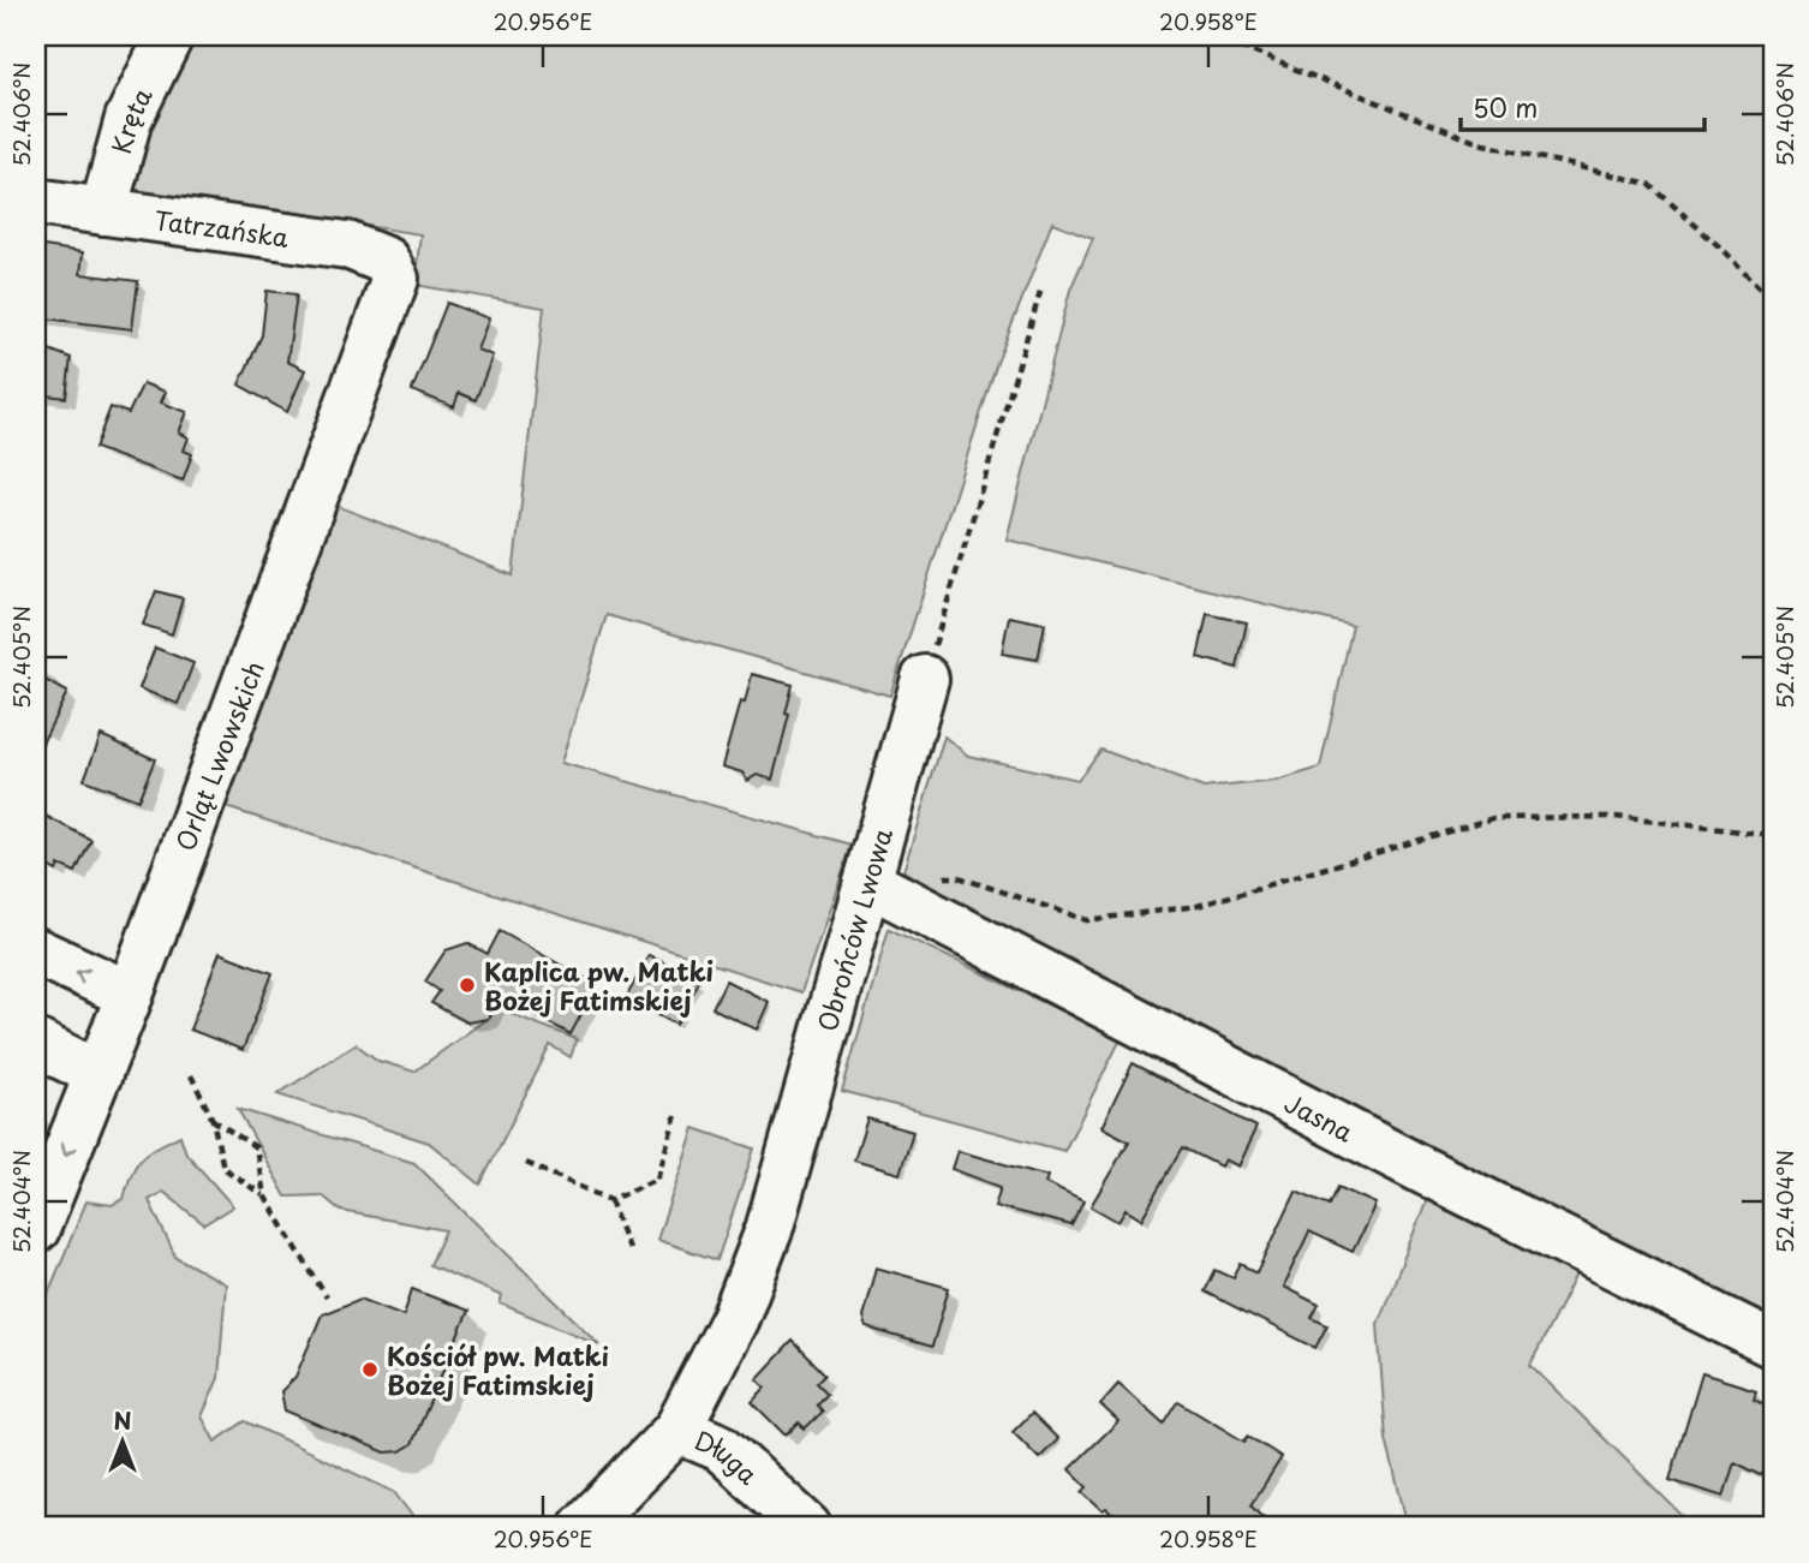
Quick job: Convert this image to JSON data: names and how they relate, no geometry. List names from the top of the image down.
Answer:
{
  "streets": {
    "street": [
      "Kręta",
      "Tatrzańska",
      "Orląt Lwowskich",
      "Obrońców Lwowa",
      "Jasna",
      "Długa"
    ]
  },
  "crossings": [
    ["Kręta", "Tatrzańska"],
    ["Tatrzańska", "Orląt Lwowskich"],
    ["Obrońców Lwowa", "Jasna"],
    ["Obrońców Lwowa", "Długa"]
  ],
  "places": ["Kaplica pw. Matki Bożej Fatimskiej", "Kościół pw. Matki Bożej Fatimskiej"],
  "scale_bar": "50 m",
  "north": "top",
  "coordinates": [
    "20.956°E",
    "20.958°E",
    "52.406°N",
    "52.405°N",
    "52.404°N"
  ]
}
